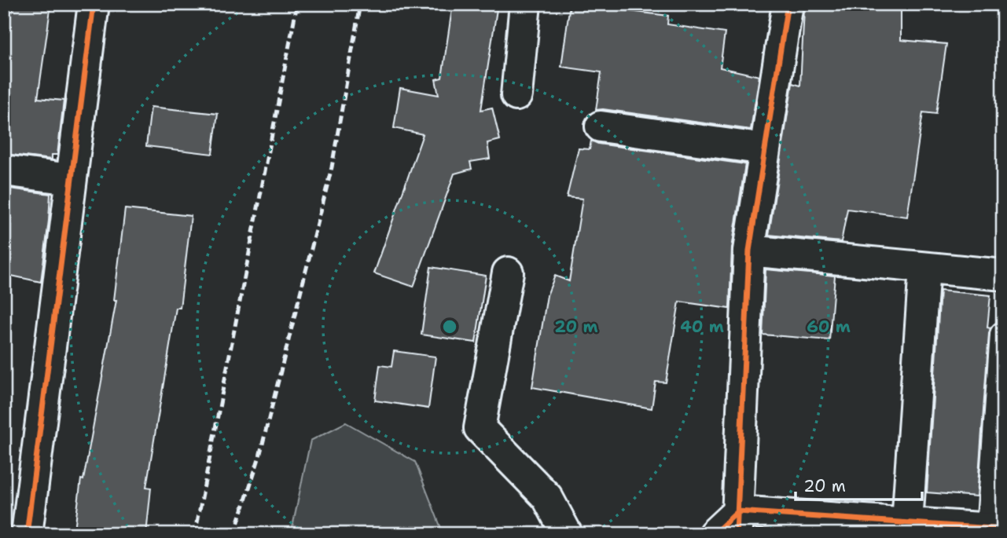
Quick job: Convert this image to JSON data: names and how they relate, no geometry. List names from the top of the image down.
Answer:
{
  "scale_bar": "20 m",
  "rings": ["20 m", "40 m", "60 m"]
}
